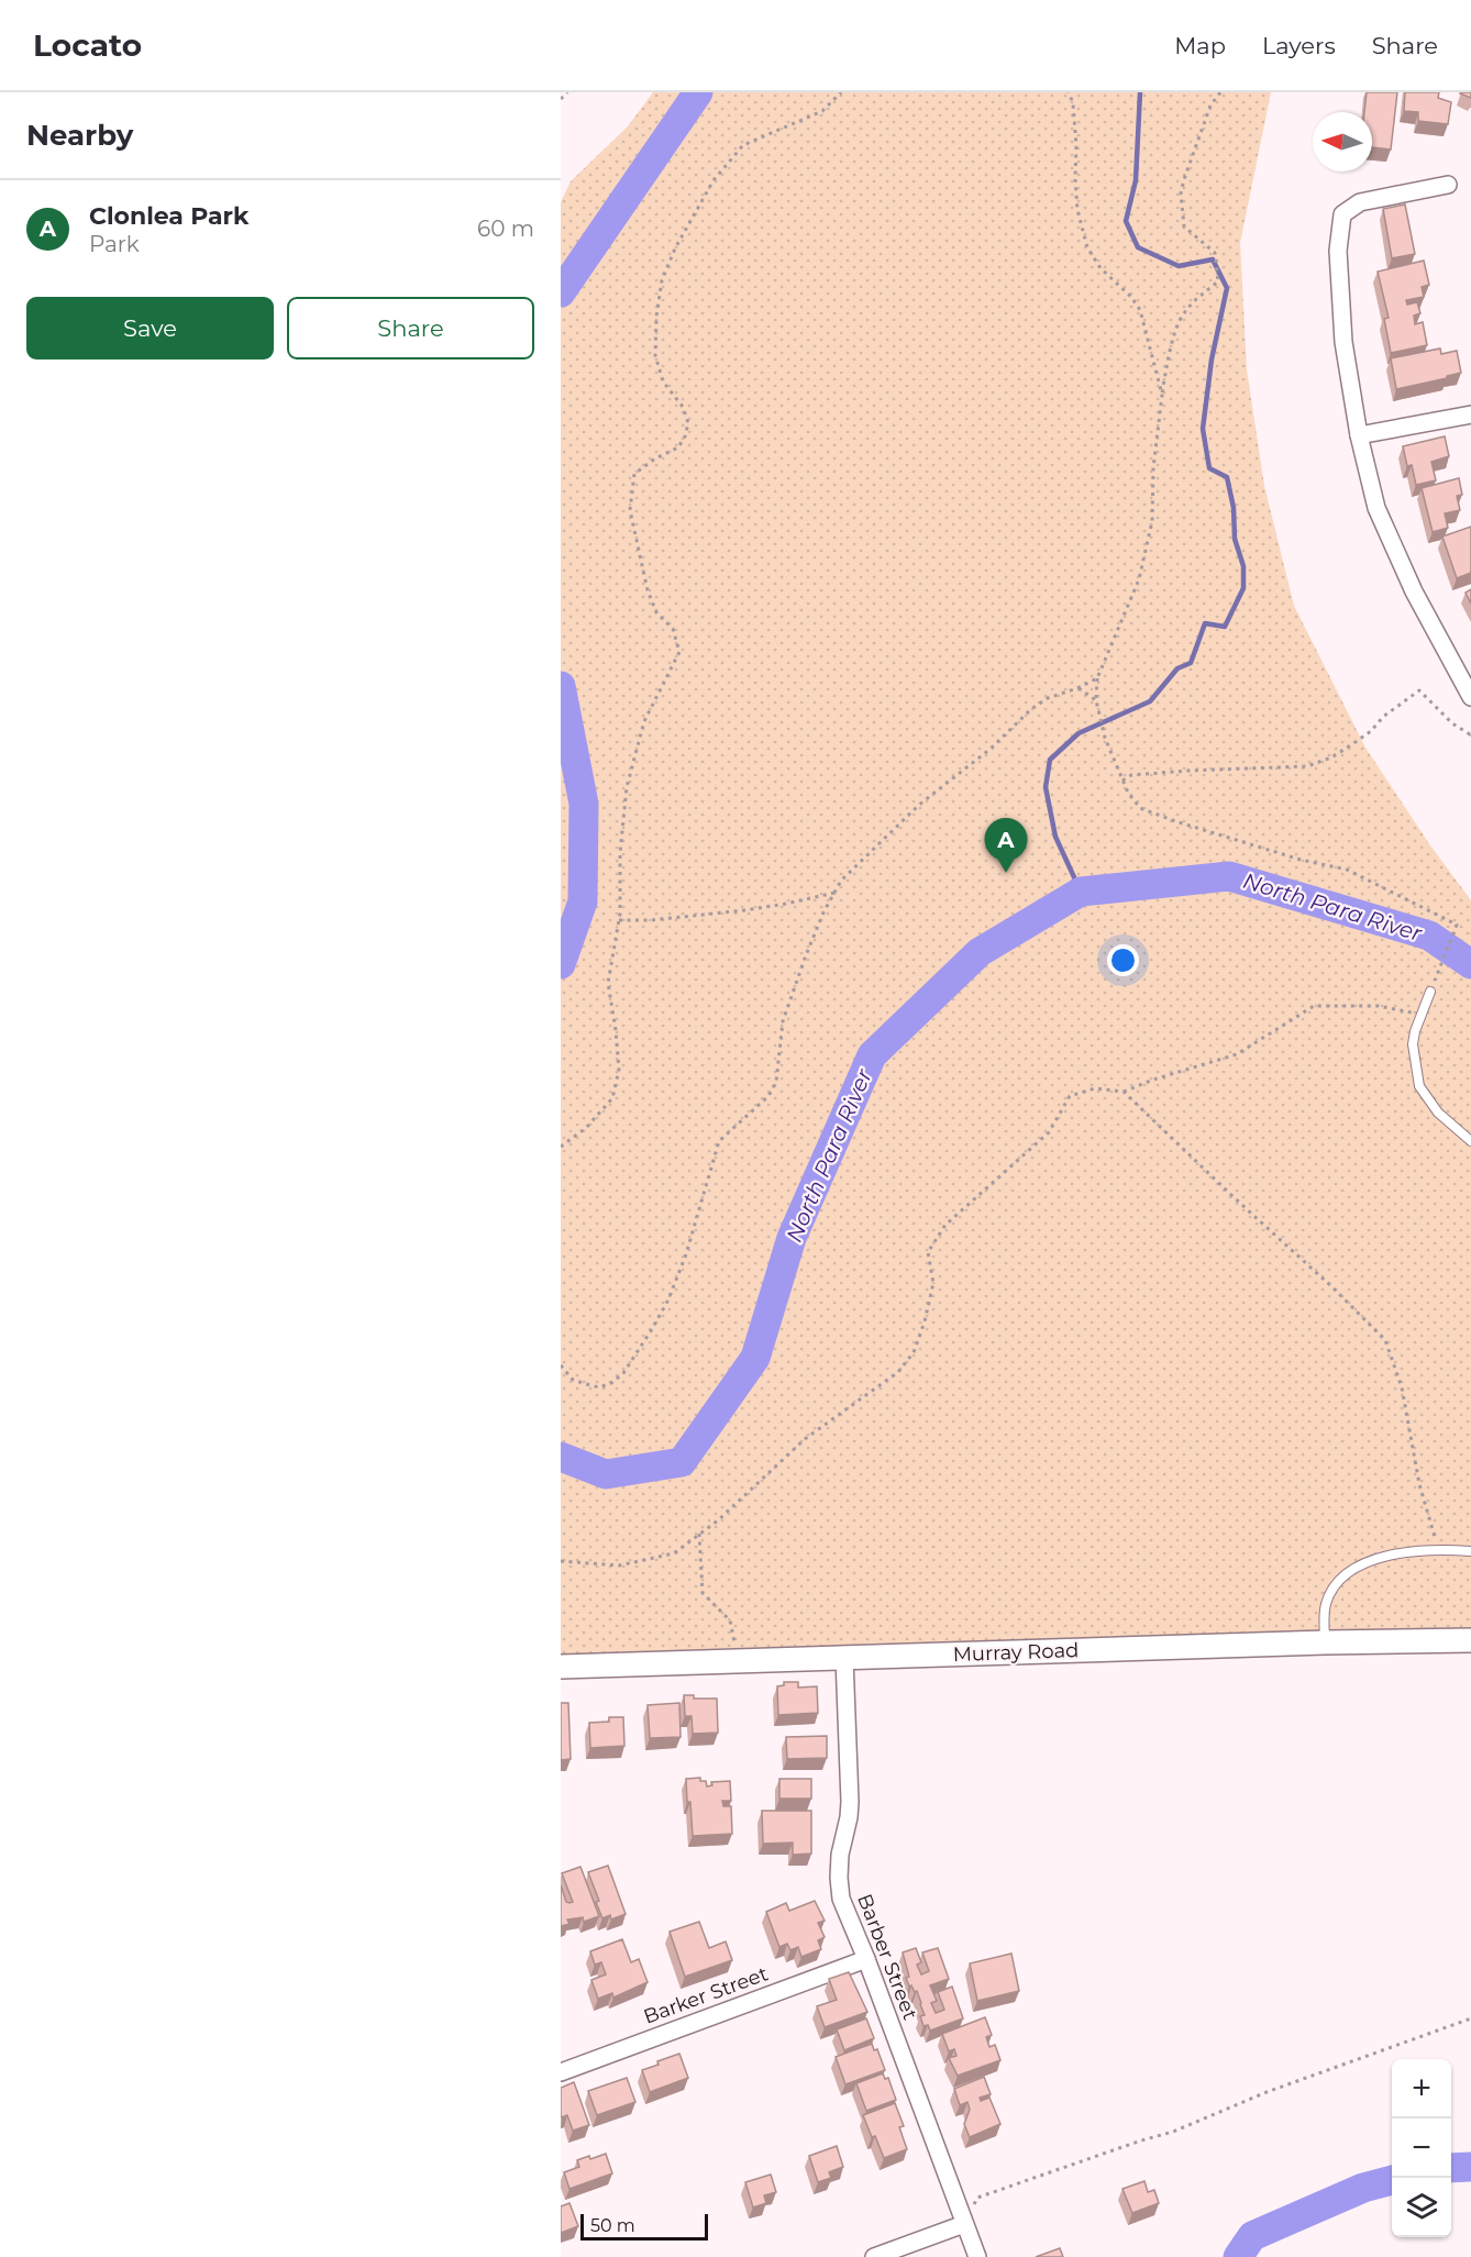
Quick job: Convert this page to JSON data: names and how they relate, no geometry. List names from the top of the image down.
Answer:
{
  "streets": {
    "street": ["Murray Road", "Barber Street", "Barker Street"]
  },
  "crossings": [
    ["Murray Road", "Barber Street"],
    ["Barber Street", "Barker Street"]
  ],
  "water": ["North Para River"],
  "scale_bar": "50 m",
  "north": "left",
  "page": {
    "header": "Locato",
    "nav": ["Map", "Layers", "Share"],
    "heading": "Nearby",
    "list": [
      {
        "mark": "A",
        "name": "Clonlea Park",
        "note": "Park",
        "value": "60 m"
      }
    ],
    "buttons": ["Save", "Share"],
    "pins": "A",
    "map_buttons": ["+", "−"],
    "scale": "50 m"
  }
}
